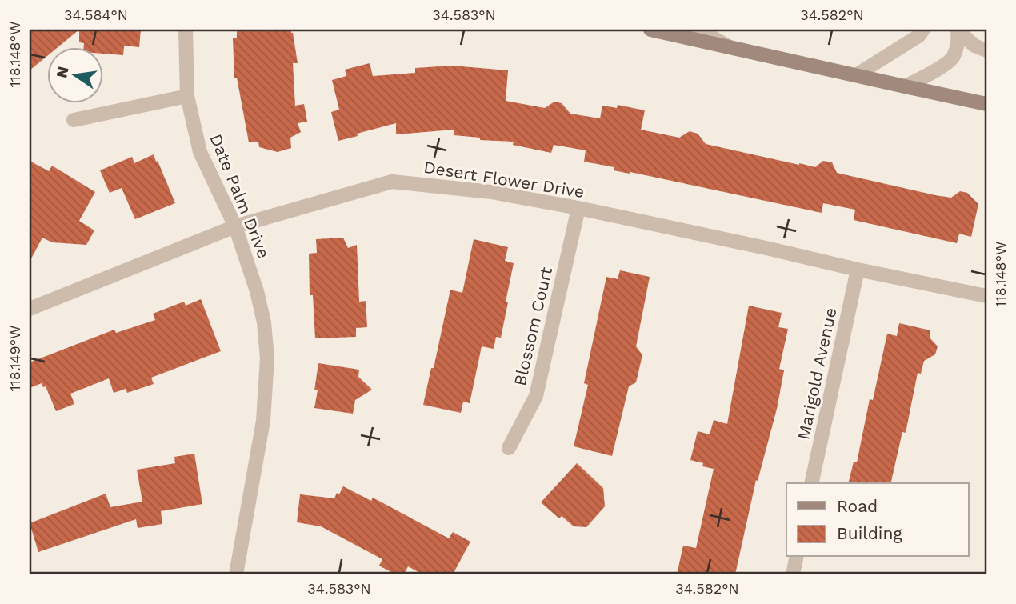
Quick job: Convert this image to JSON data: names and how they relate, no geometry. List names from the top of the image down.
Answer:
{
  "streets": {
    "street": [
      "Desert Flower Drive",
      "Date Palm Drive",
      "Blossom Court",
      "Marigold Avenue"
    ]
  },
  "crossings": [
    ["Desert Flower Drive", "Date Palm Drive"],
    ["Desert Flower Drive", "Blossom Court"],
    ["Desert Flower Drive", "Marigold Avenue"]
  ],
  "legend": ["Road", "Building"],
  "north": "left",
  "coordinates": [
    "34.584°N",
    "34.583°N",
    "34.582°N",
    "118.148°W",
    "118.149°W"
  ]
}
